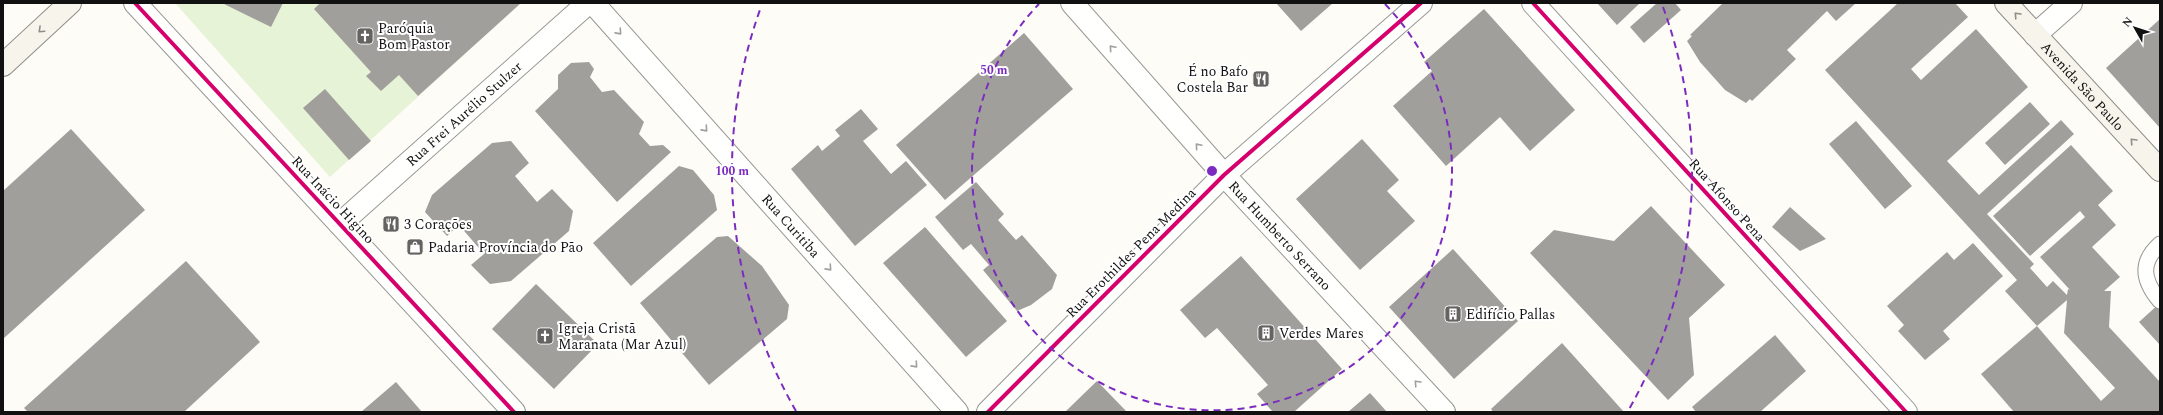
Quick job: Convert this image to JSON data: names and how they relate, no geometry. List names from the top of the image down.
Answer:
{
  "streets": {
    "main road": ["Avenida São Paulo"],
    "street": [
      "Rua Frei Aurélio Stulzer",
      "Rua Inácio Higino",
      "Rua Afonso Pena",
      "Rua Curitiba",
      "Rua Humberto Serrano",
      "Rua Erothildes Pena Medina"
    ]
  },
  "crossings": [
    ["Rua Frei Aurélio Stulzer", "Rua Inácio Higino"],
    ["Rua Humberto Serrano", "Rua Erothildes Pena Medina"]
  ],
  "one_way": ["Avenida São Paulo", "Rua Curitiba", "Rua Humberto Serrano"],
  "places": {
    "church": ["Paróquia Bom Pastor", "Igreja Cristã Maranata (Mar Azul)"],
    "restaurant": ["É no Bafo Costela Bar", "3 Corações"],
    "shop": ["Padaria Província do Pão"],
    "building": ["Edifício Pallas", "Verdes Mares"]
  },
  "north": "top left",
  "rings": ["50 m", "100 m"]
}
